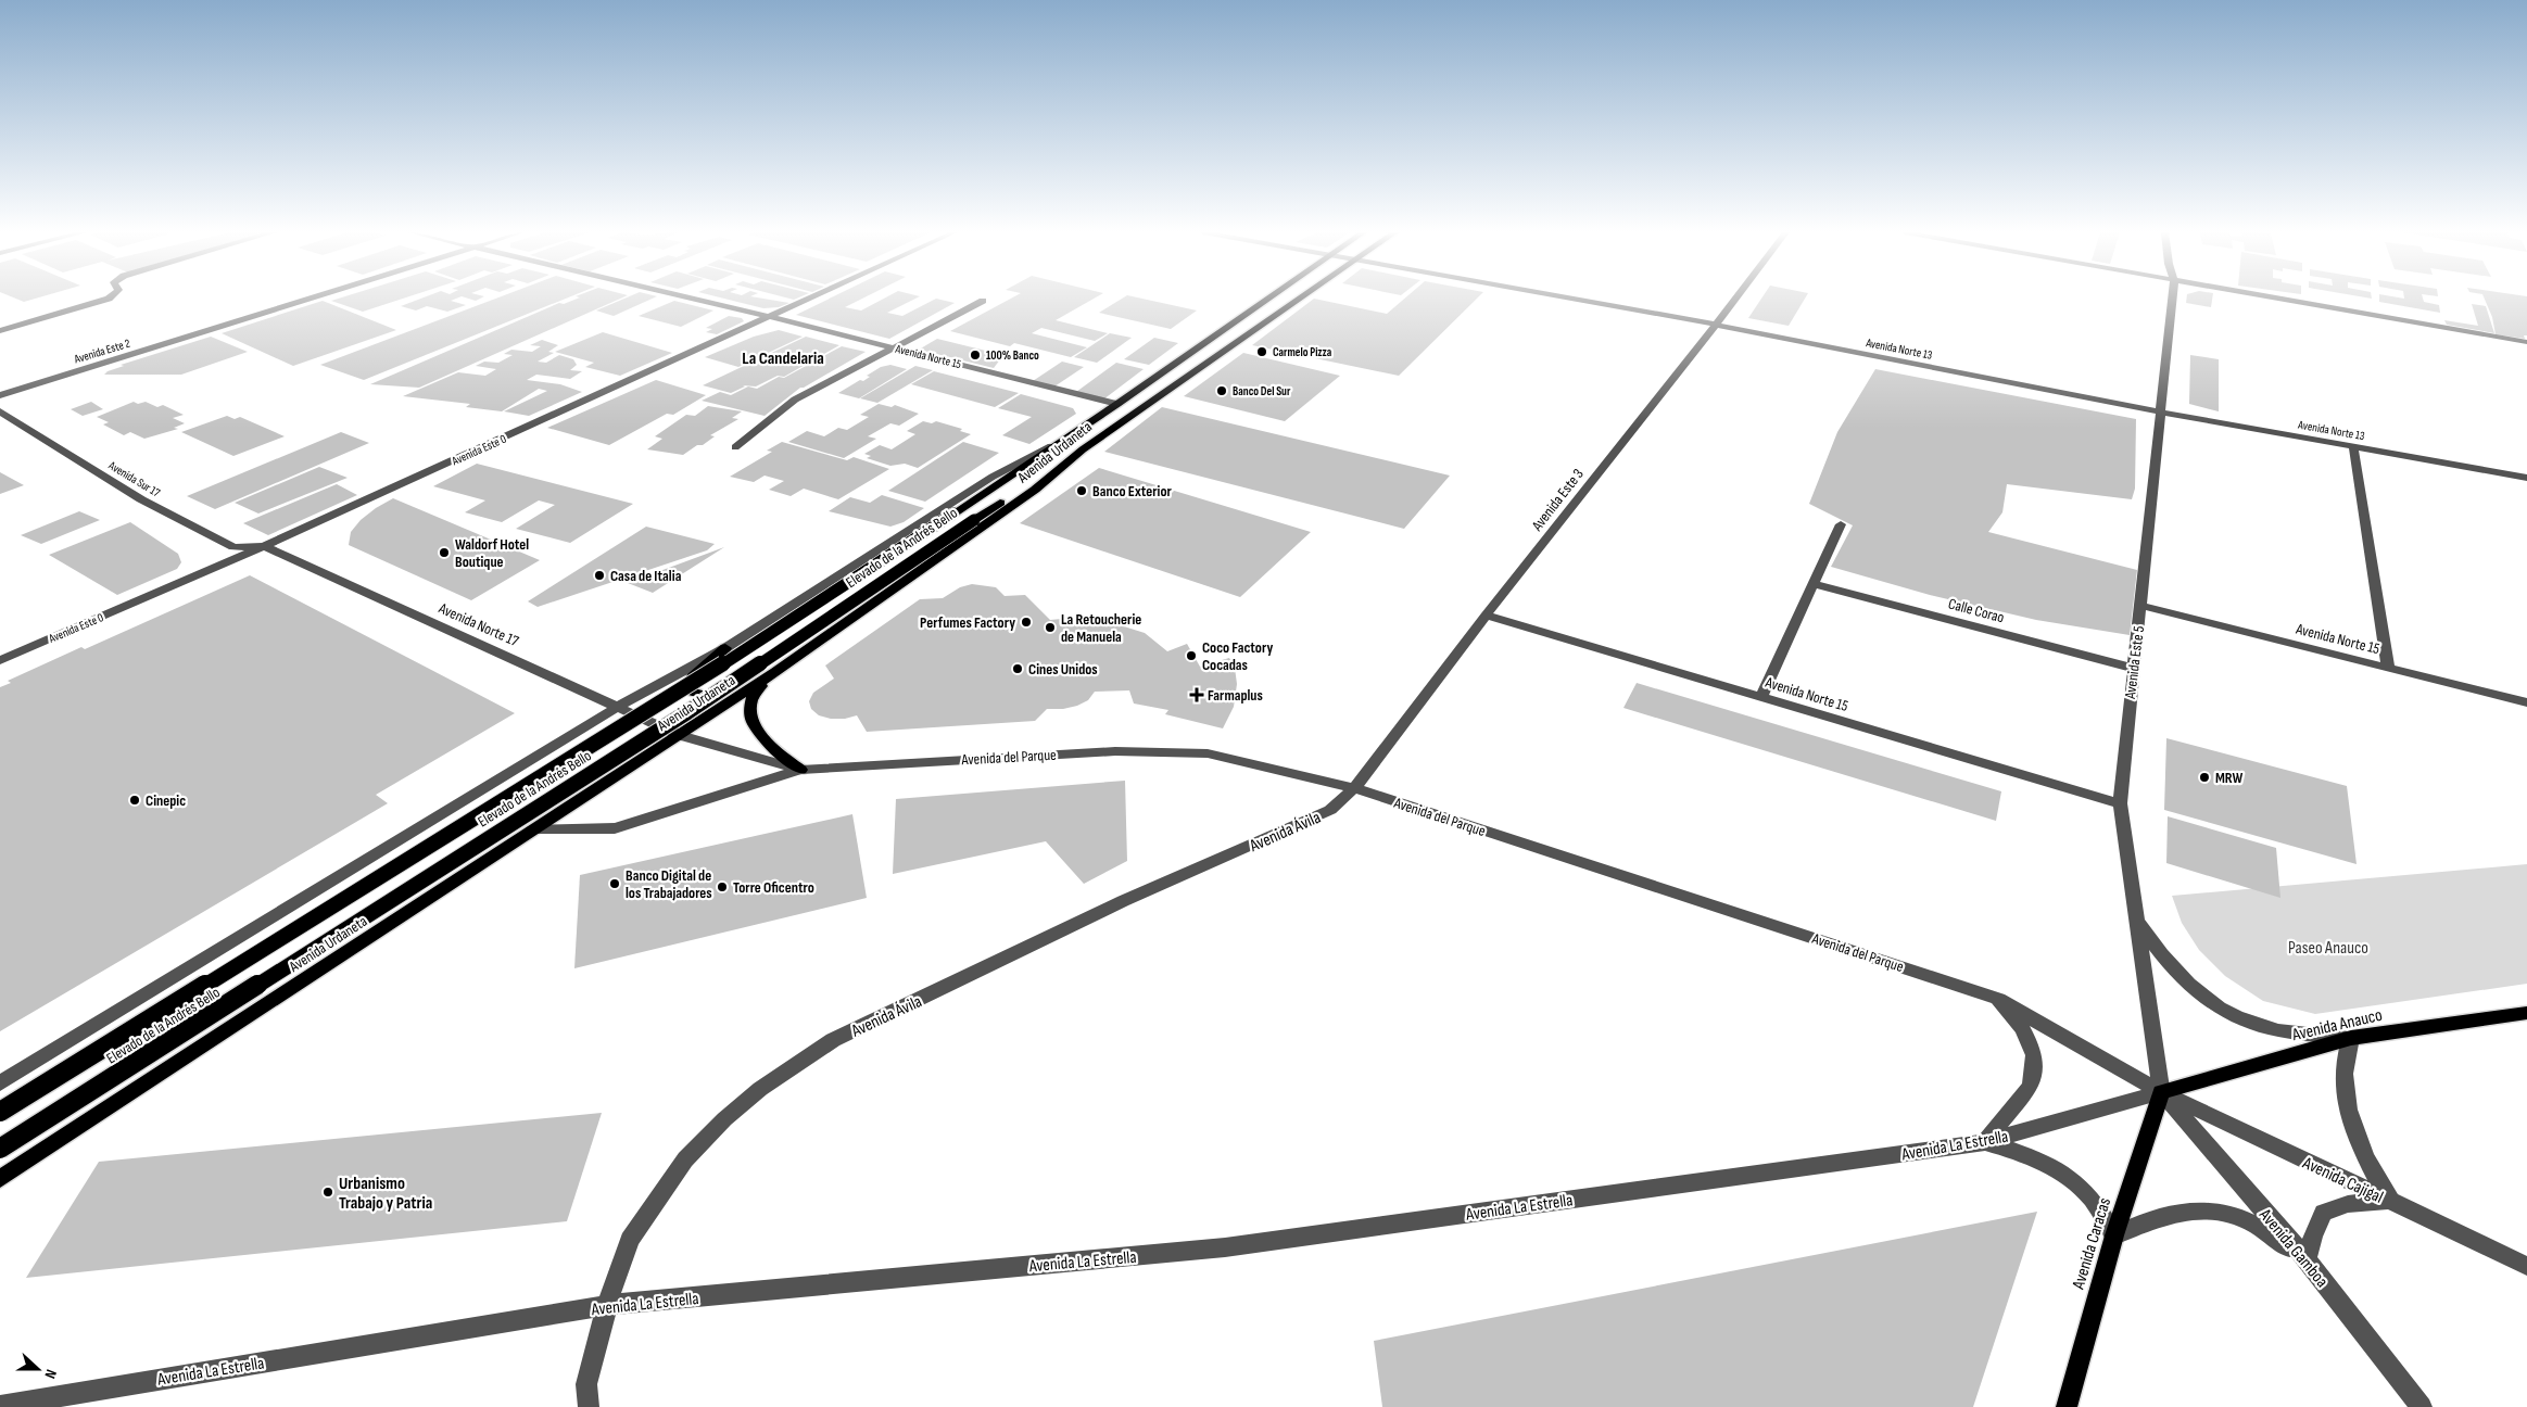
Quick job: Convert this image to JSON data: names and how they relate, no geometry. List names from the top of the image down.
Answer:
{
  "streets": {
    "main road": [
      "Avenida Urdaneta",
      "Elevado de la Andrés Bello",
      "Avenida Anauco",
      "Avenida Caracas"
    ],
    "street": [
      "Avenida Norte 13",
      "Avenida Este 2",
      "Avenida Norte 15",
      "Avenida Este 0",
      "Avenida Sur 17",
      "Avenida Este 3",
      "Calle Corao",
      "Avenida Norte 17",
      "Avenida Este 5",
      "Avenida del Parque",
      "Avenida Ávila",
      "Avenida La Estrella",
      "Avenida Cajigal",
      "Avenida Gamboa"
    ]
  },
  "crossings": [
    ["Avenida Norte 13", "Avenida Este 3"],
    ["Avenida Norte 13", "Avenida Este 5"],
    ["Avenida Norte 15", "Avenida Este 0"],
    ["Avenida Norte 15", "Avenida Urdaneta"],
    ["Avenida Norte 15", "Avenida Este 3"],
    ["Avenida Norte 15", "Avenida Este 5"],
    ["Avenida Este 0", "Avenida Sur 17"],
    ["Avenida Este 0", "Avenida Norte 17"],
    ["Avenida Urdaneta", "Elevado de la Andrés Bello"],
    ["Avenida Urdaneta", "Avenida Norte 17"],
    ["Avenida Urdaneta", "Avenida del Parque"],
    ["Avenida Sur 17", "Avenida Norte 17"],
    ["Avenida Este 3", "Avenida del Parque"],
    ["Avenida Este 3", "Avenida Ávila"],
    ["Calle Corao", "Avenida Este 5"],
    ["Avenida Norte 17", "Avenida del Parque"],
    ["Avenida Este 5", "Avenida del Parque"],
    ["Avenida Este 5", "Avenida Anauco"],
    ["Avenida Este 5", "Avenida La Estrella"],
    ["Avenida Este 5", "Avenida Cajigal"],
    ["Avenida Este 5", "Avenida Caracas"],
    ["Avenida Este 5", "Avenida Gamboa"],
    ["Avenida del Parque", "Avenida Ávila"],
    ["Avenida del Parque", "Avenida Anauco"],
    ["Avenida del Parque", "Avenida La Estrella"],
    ["Avenida del Parque", "Avenida Cajigal"],
    ["Avenida del Parque", "Avenida Caracas"],
    ["Avenida del Parque", "Avenida Gamboa"],
    ["Avenida Ávila", "Avenida La Estrella"],
    ["Avenida Anauco", "Avenida La Estrella"],
    ["Avenida Anauco", "Avenida Cajigal"],
    ["Avenida Anauco", "Avenida Caracas"],
    ["Avenida Anauco", "Avenida Gamboa"],
    ["Avenida La Estrella", "Avenida Cajigal"],
    ["Avenida La Estrella", "Avenida Caracas"],
    ["Avenida La Estrella", "Avenida Gamboa"],
    ["Avenida Cajigal", "Avenida Caracas"],
    ["Avenida Cajigal", "Avenida Gamboa"],
    ["Avenida Caracas", "Avenida Gamboa"]
  ],
  "districts": ["La Candelaria"],
  "parks": ["Paseo Anauco"],
  "places": {
    "other": [
      "Carmelo Pizza",
      "100% Banco",
      "Banco Del Sur",
      "Banco Exterior",
      "Waldorf Hotel Boutique",
      "Casa de Italia",
      "Perfumes Factory",
      "La Retoucherie de Manuela",
      "Coco Factory Cocadas",
      "Cines Unidos",
      "MRW",
      "Cinepic",
      "Banco Digital de los Trabajadores",
      "Torre Oficentro",
      "Urbanismo Trabajo y Patria"
    ],
    "health": ["Farmaplus"]
  },
  "north": "right"
}
